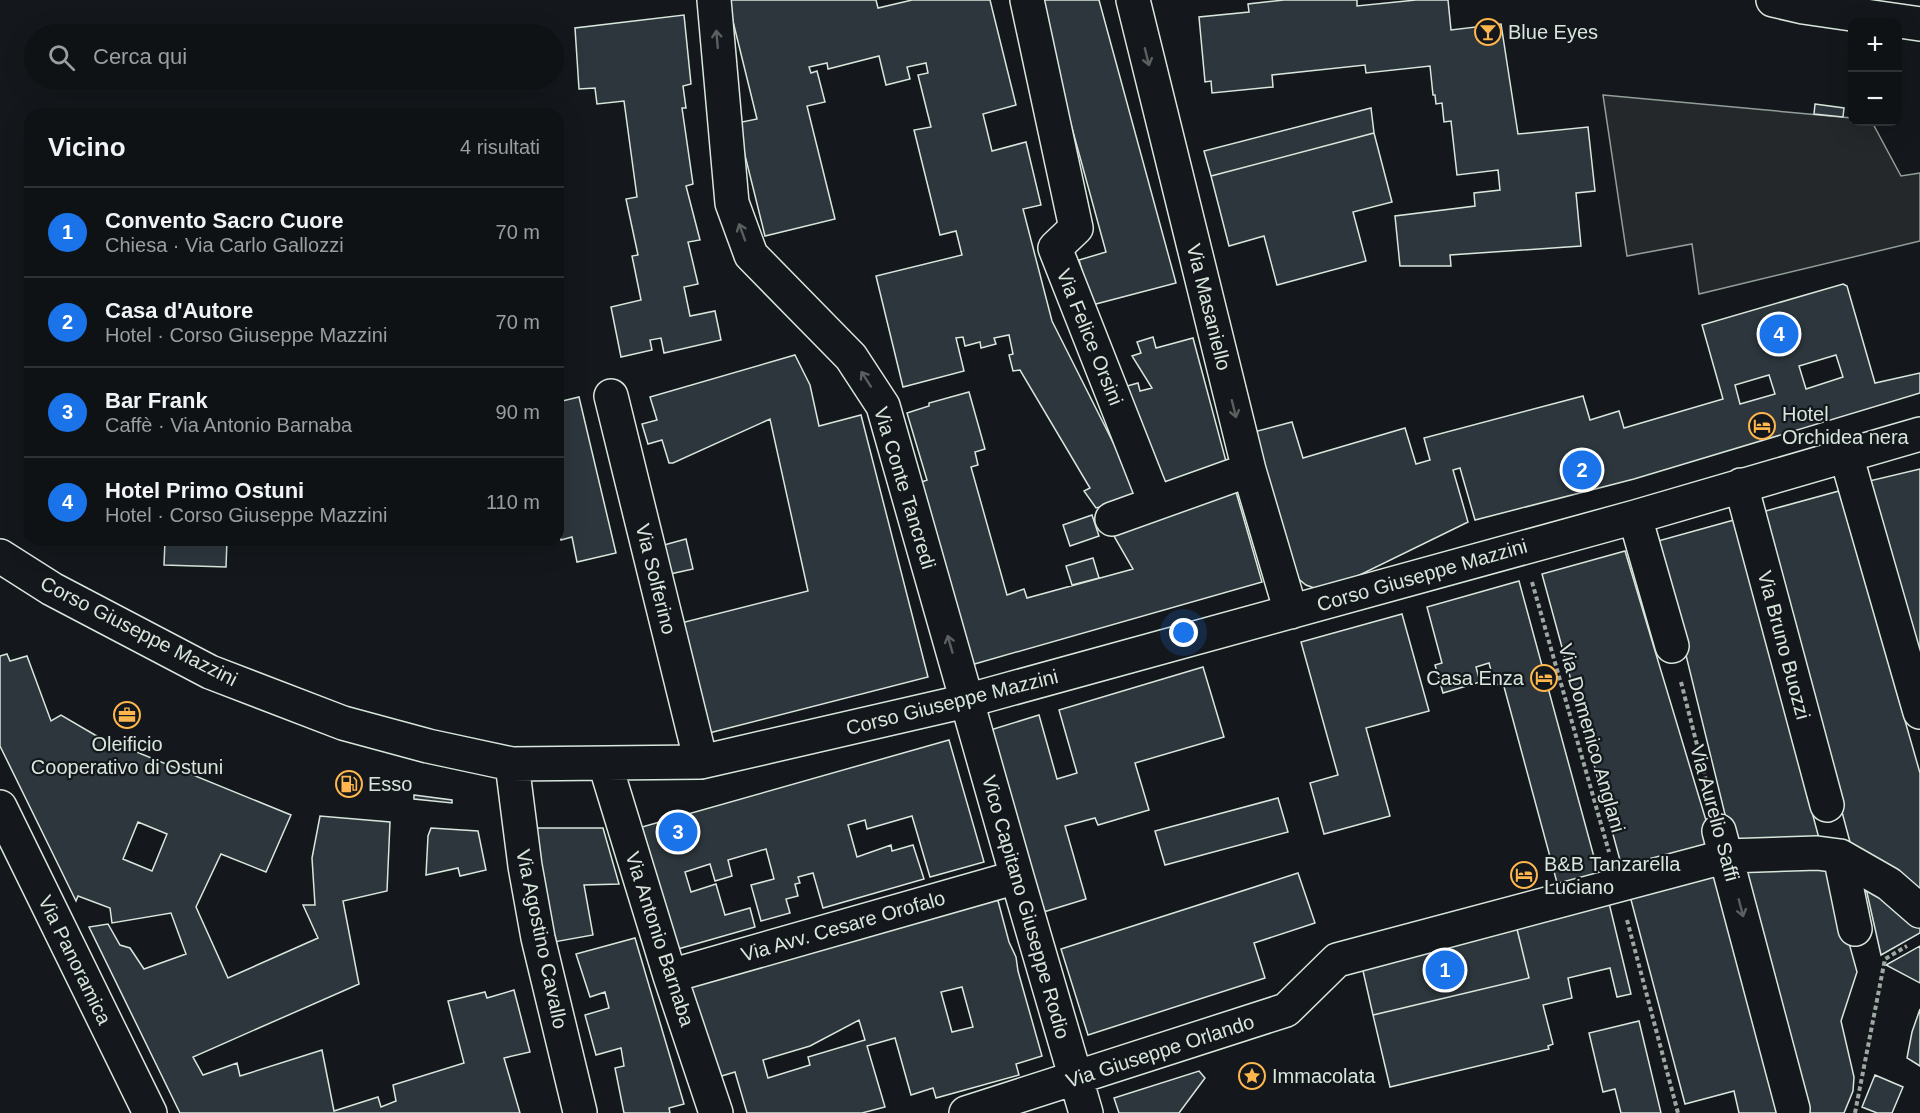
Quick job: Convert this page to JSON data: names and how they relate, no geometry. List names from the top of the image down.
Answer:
{
  "streets": {
    "street": [
      "Via Masaniello",
      "Via Felice Orsini",
      "Via Conte Tancredi",
      "Corso Giuseppe Mazzini",
      "Via Solferino",
      "Via Bruno Buozzi",
      "Via Aurelio Saffi",
      "Vico Capitano Giuseppe Rodio",
      "Via Avv. Cesare Orofalo",
      "Via Agostino Cavallo",
      "Via Antonio Barnaba",
      "Via Panoramica",
      "Via Giuseppe Orlando"
    ],
    "path": ["Via Domenico Anglani"]
  },
  "crossings": [
    ["Via Masaniello", "Corso Giuseppe Mazzini"],
    ["Via Conte Tancredi", "Corso Giuseppe Mazzini"],
    ["Via Conte Tancredi", "Vico Capitano Giuseppe Rodio"],
    ["Corso Giuseppe Mazzini", "Via Solferino"],
    ["Corso Giuseppe Mazzini", "Via Bruno Buozzi"],
    ["Corso Giuseppe Mazzini", "Via Domenico Anglani"],
    ["Corso Giuseppe Mazzini", "Vico Capitano Giuseppe Rodio"],
    ["Corso Giuseppe Mazzini", "Via Agostino Cavallo"],
    ["Corso Giuseppe Mazzini", "Via Antonio Barnaba"],
    ["Via Domenico Anglani", "Via Giuseppe Orlando"],
    ["Vico Capitano Giuseppe Rodio", "Via Avv. Cesare Orofalo"],
    ["Vico Capitano Giuseppe Rodio", "Via Giuseppe Orlando"],
    ["Via Avv. Cesare Orofalo", "Via Antonio Barnaba"]
  ],
  "one_way": ["Via Masaniello", "Via Conte Tancredi", "Via Aurelio Saffi"],
  "places": {
    "bar": ["Blue Eyes"],
    "hotel": ["Hotel Orchidea nera", "Casa Enza", "B&B Tanzarella Luciano"],
    "office": ["Oleificio Cooperativo di Ostuni"],
    "fuel station": ["Esso"],
    "place": ["Immacolata"]
  },
  "page": {
    "map_buttons": ["+", "−"],
    "search": "Cerca qui",
    "heading": ["Vicino", "4 risultati"],
    "list": [
      {
        "mark": "1",
        "name": "Convento Sacro Cuore",
        "note": "Chiesa · Via Carlo Gallozzi",
        "value": "70 m"
      },
      {
        "mark": "2",
        "name": "Casa d'Autore",
        "note": "Hotel · Corso Giuseppe Mazzini",
        "value": "70 m"
      },
      {
        "mark": "3",
        "name": "Bar Frank",
        "note": "Caffè · Via Antonio Barnaba",
        "value": "90 m"
      },
      {
        "mark": "4",
        "name": "Hotel Primo Ostuni",
        "note": "Hotel · Corso Giuseppe Mazzini",
        "value": "110 m"
      }
    ],
    "pins": [
      "4",
      "2",
      "3",
      "1"
    ]
  }
}
